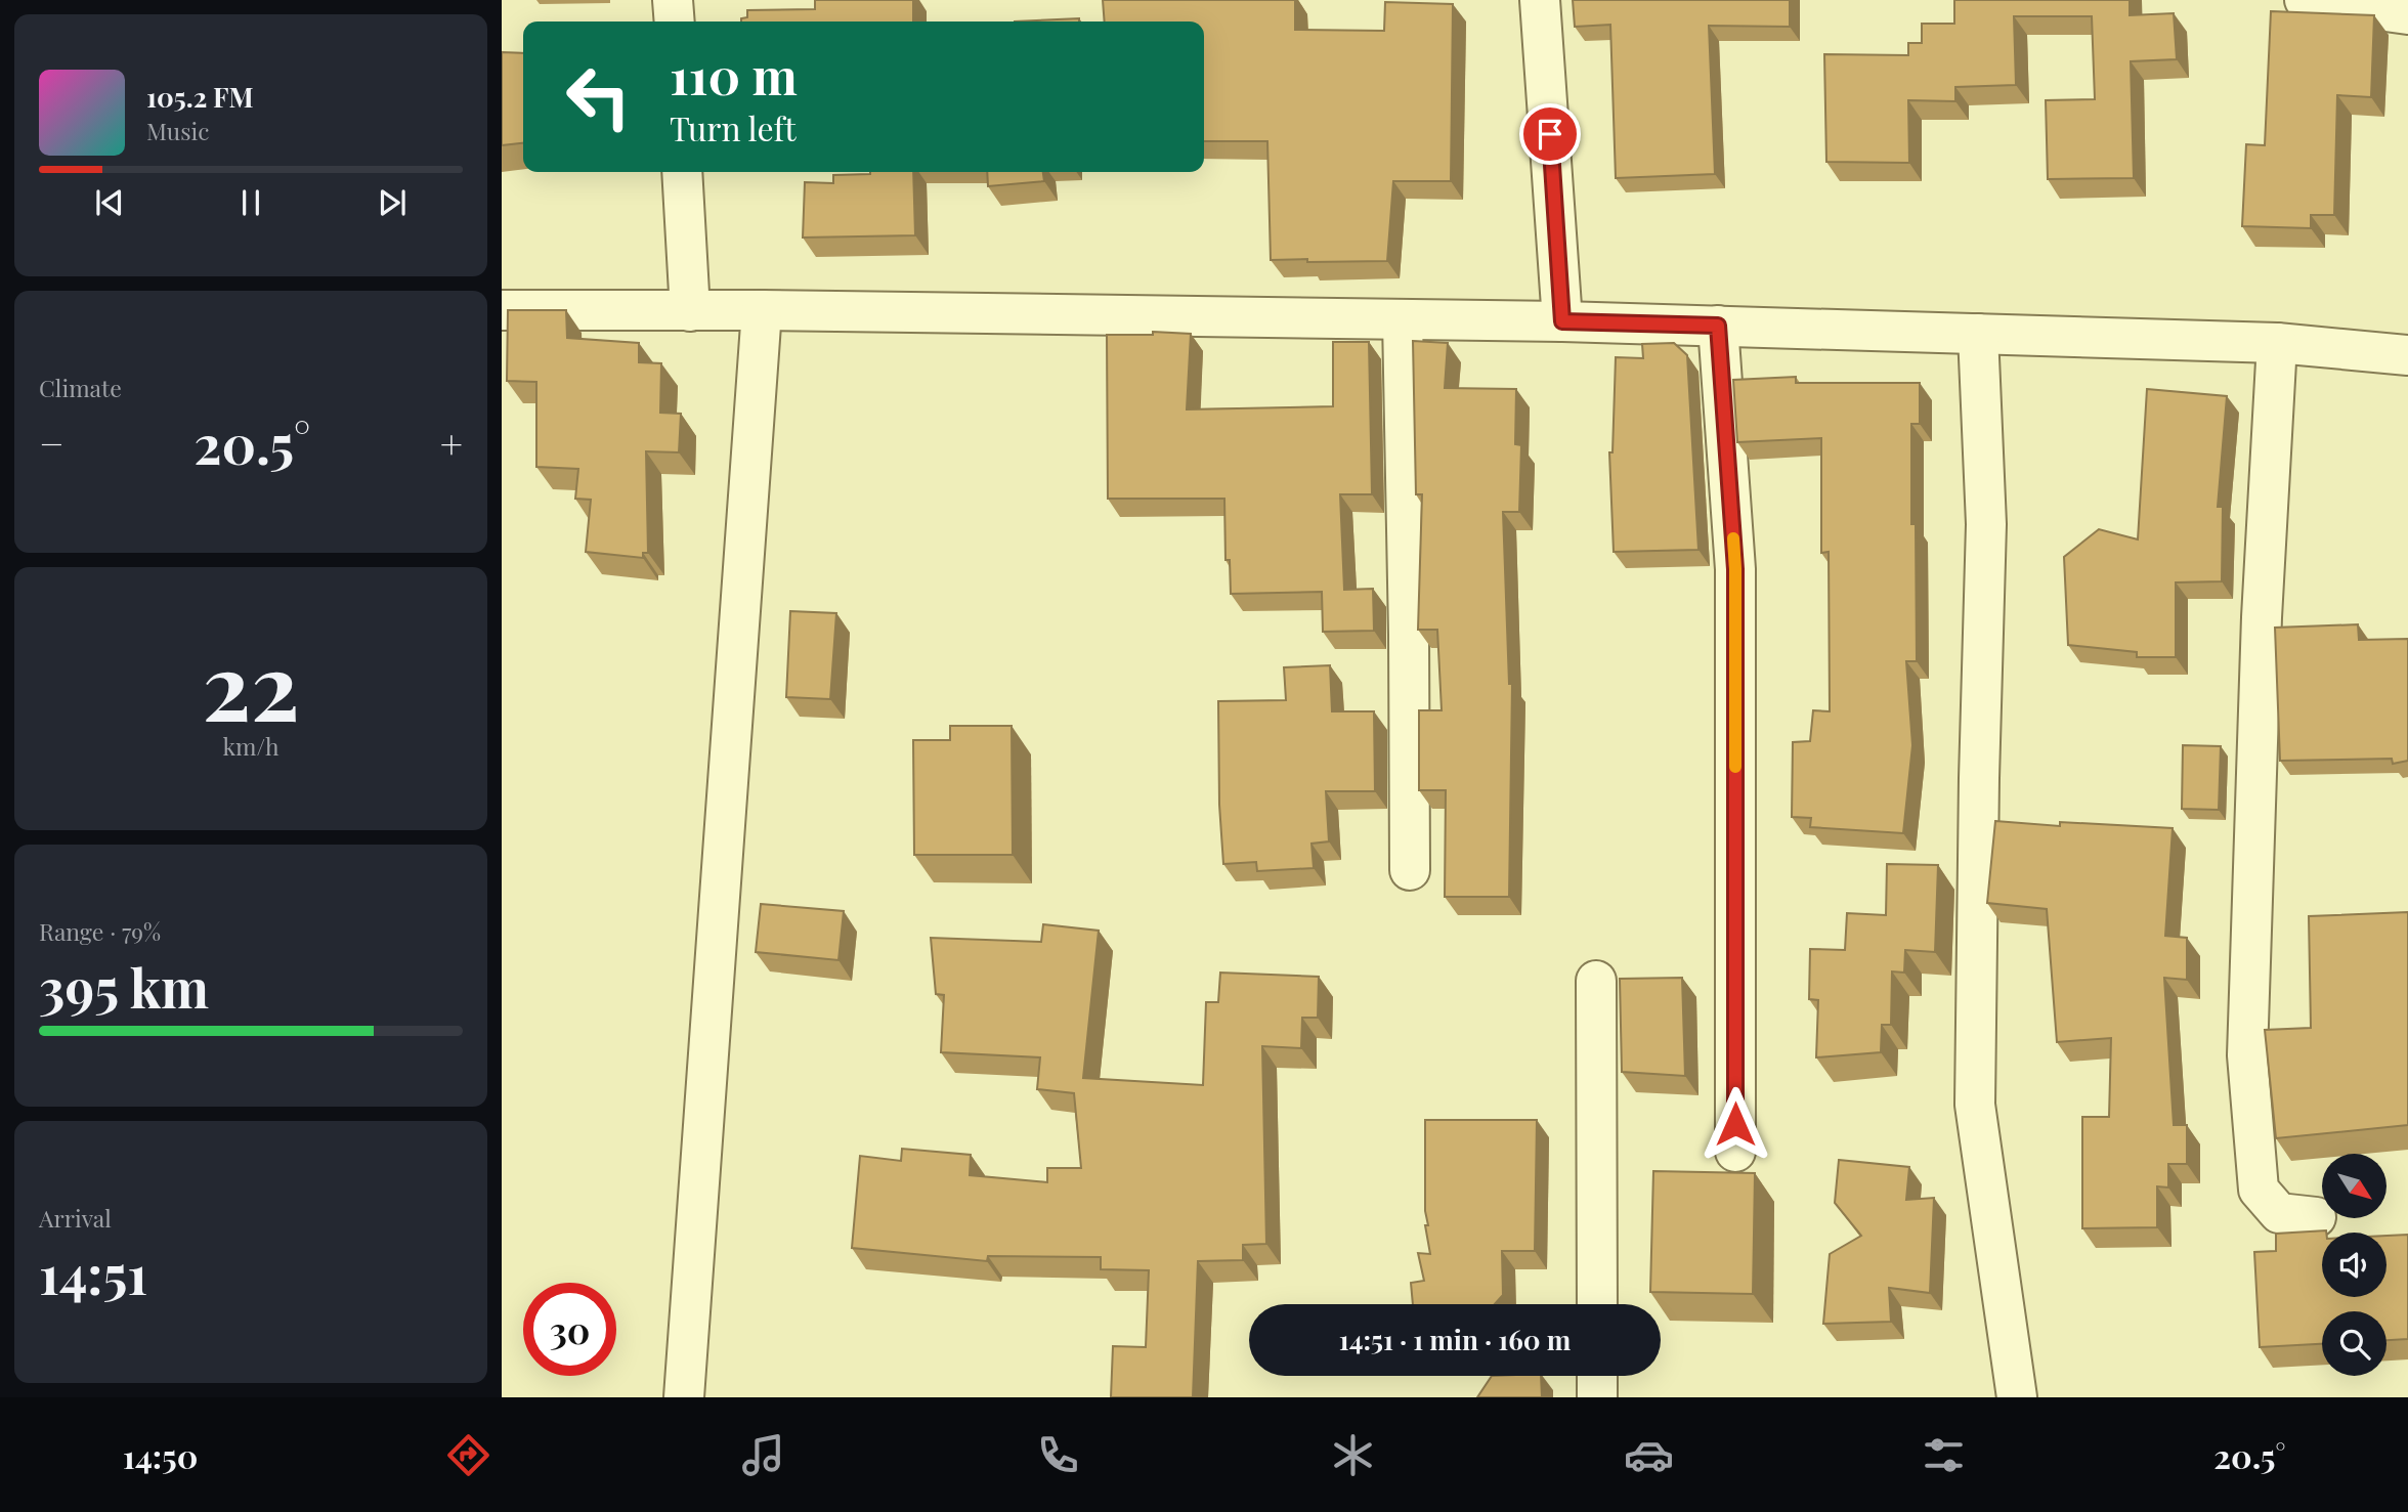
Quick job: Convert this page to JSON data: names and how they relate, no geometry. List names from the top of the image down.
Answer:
{
  "north": "bottom right",
  "page": {
    "turn": ["110 m", "Turn left"],
    "song": ["105.2 FM", "Music"],
    "tile": [
      "Climate",
      ["22", "km/h"],
      ["Range · 79%", "395 km"],
      ["Arrival", "14:51"]
    ],
    "heat": ["−", "20.5°", "+"],
    "limit": "30",
    "trip": "14:51 · 1 min · 160 m",
    "tabs": ["14:50", "20.5°"]
  }
}
